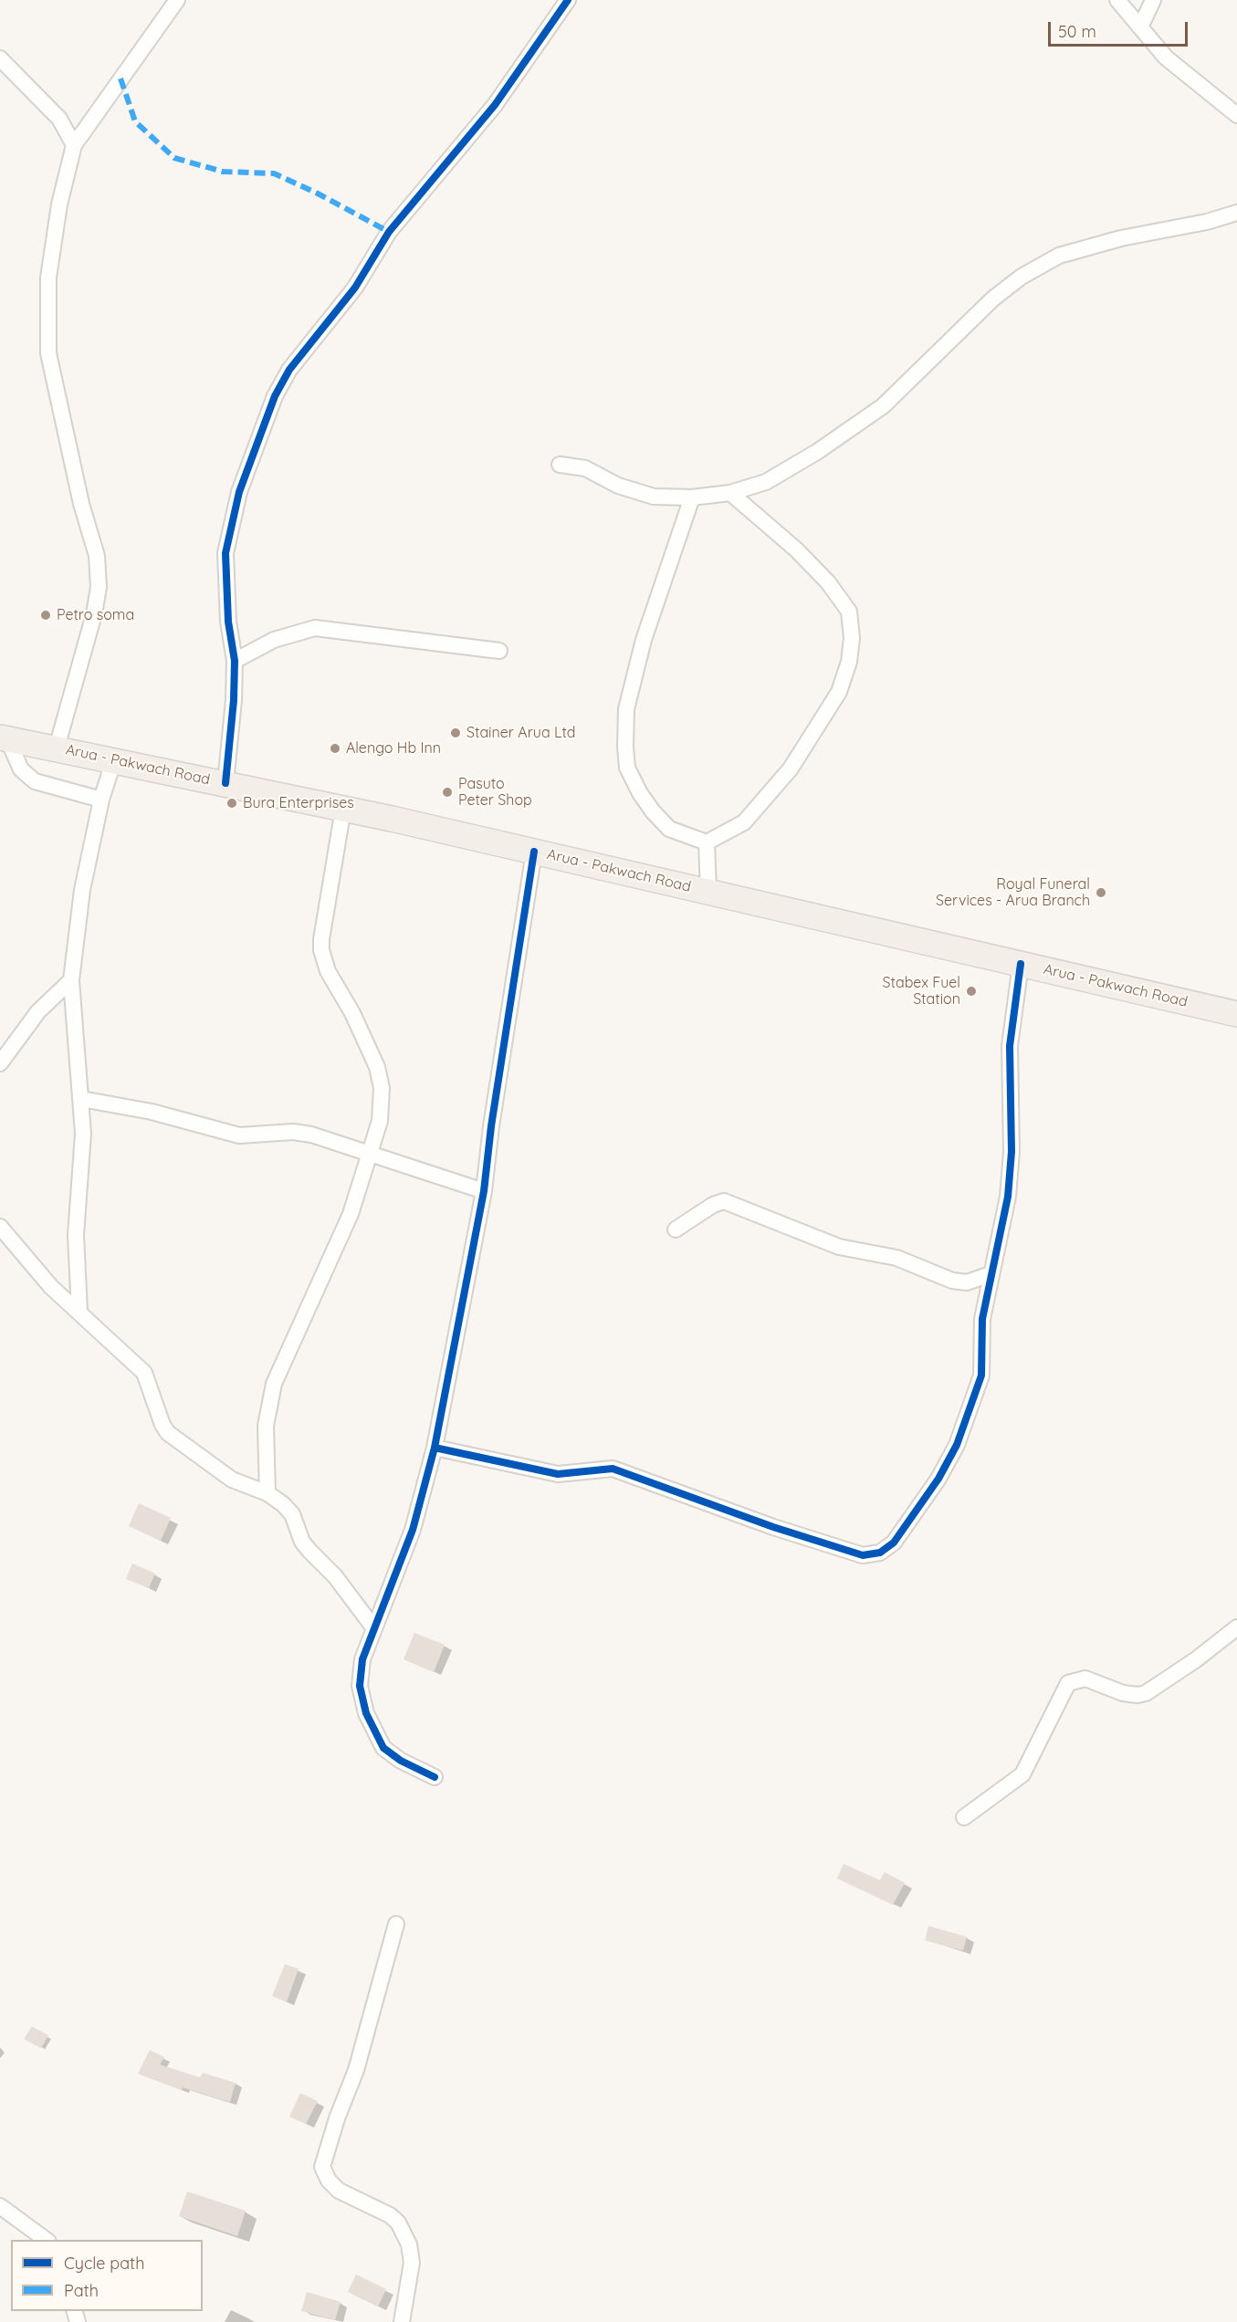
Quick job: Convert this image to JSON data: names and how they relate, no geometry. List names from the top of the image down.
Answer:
{
  "streets": {
    "main road": ["Arua - Pakwach Road"]
  },
  "places": [
    "Petro soma",
    "Stainer Arua Ltd",
    "Alengo Hb Inn",
    "Pasuto Peter Shop",
    "Bura Enterprises",
    "Royal Funeral Services - Arua Branch",
    "Stabex Fuel Station"
  ],
  "legend": ["Cycle path", "Path"],
  "scale_bar": "50 m"
}
